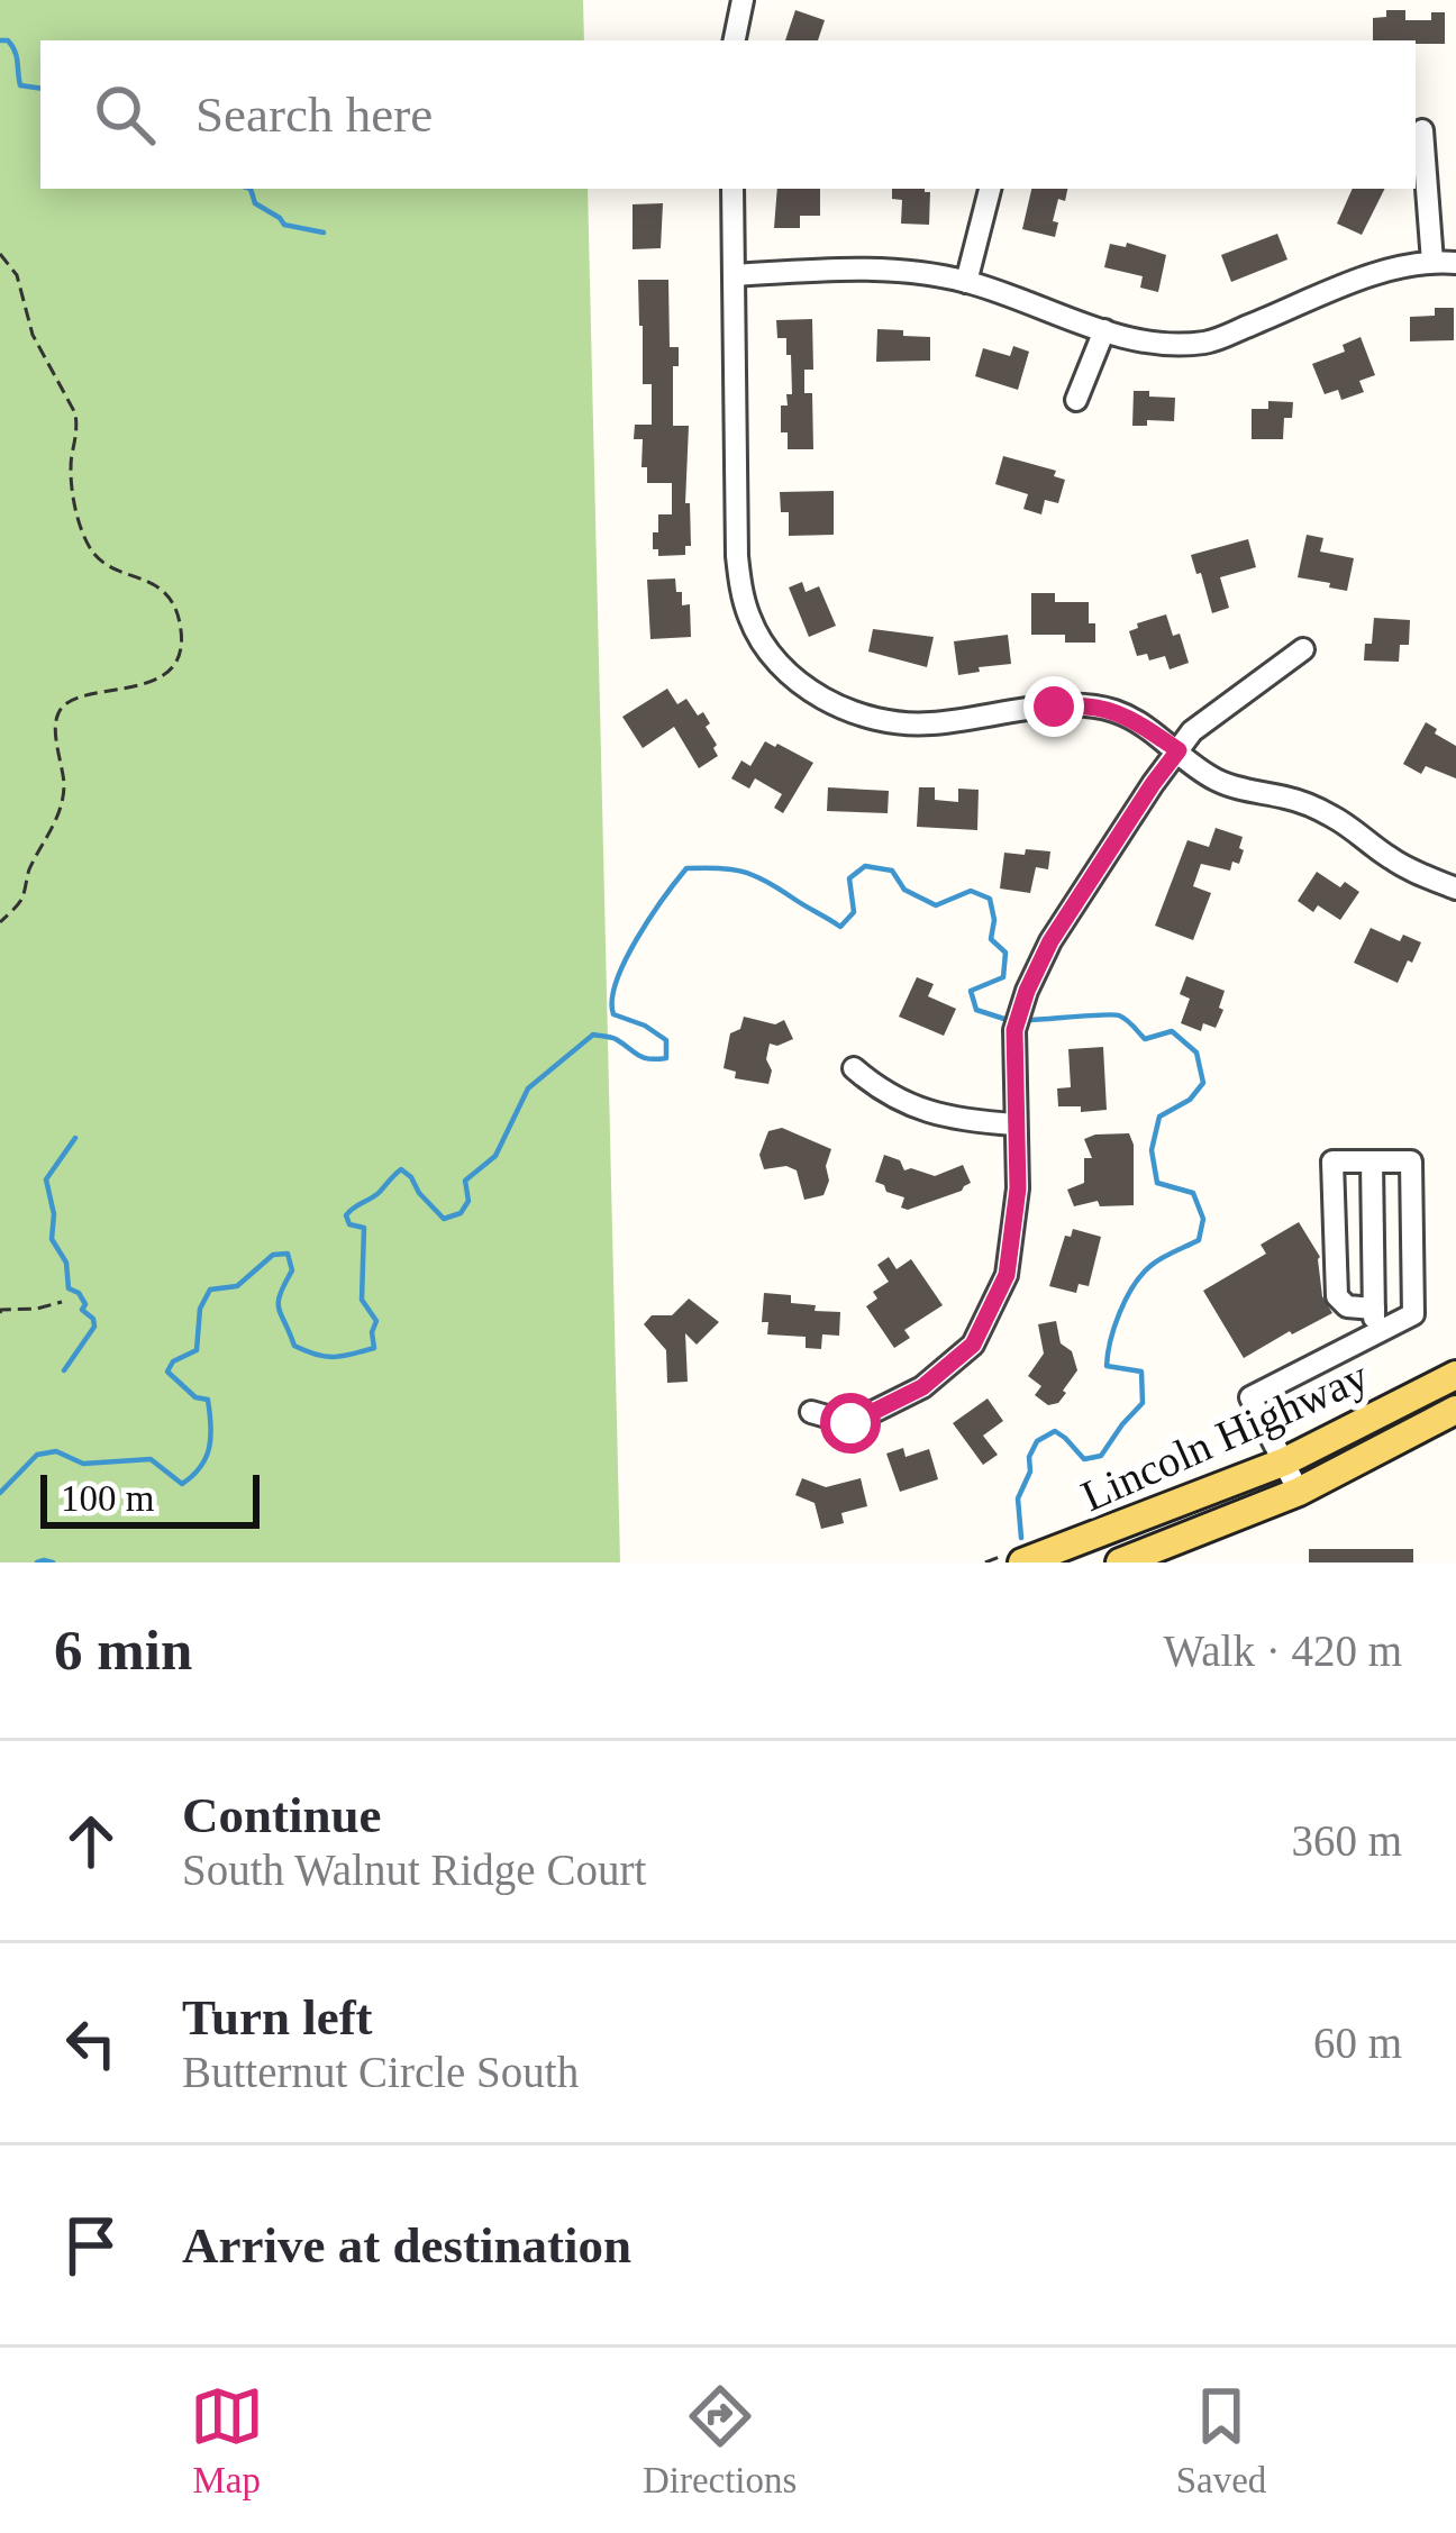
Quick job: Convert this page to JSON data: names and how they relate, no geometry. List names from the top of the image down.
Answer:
{
  "streets": {
    "main road": ["Lincoln Highway"]
  },
  "scale_bar": "100 m",
  "page": {
    "search": "Search here",
    "scale": "100 m",
    "heading": ["6 min", "Walk · 420 m"],
    "list": [
      ["Continue", "South Walnut Ridge Court", "360 m"],
      ["Turn left", "Butternut Circle South", "60 m"],
      "Arrive at destination"
    ],
    "nav": ["Map", "Directions", "Saved"]
  }
}
